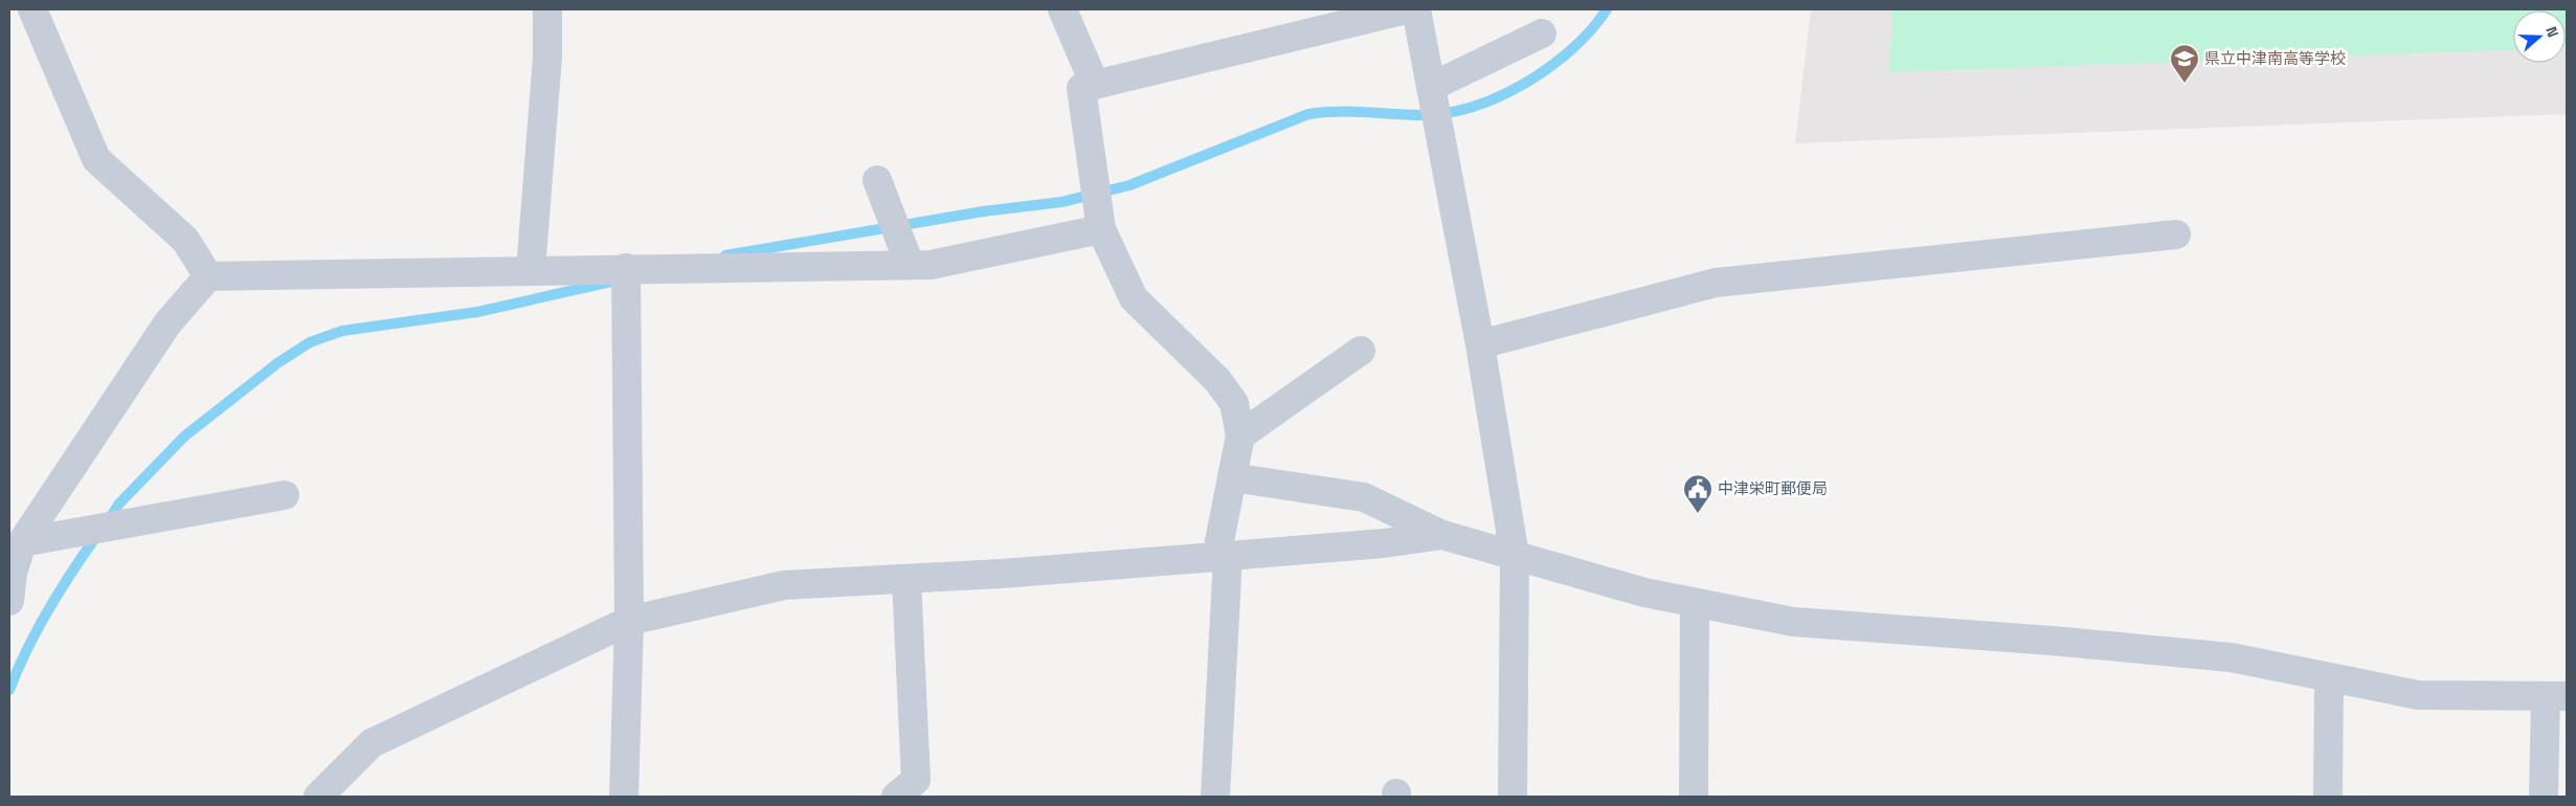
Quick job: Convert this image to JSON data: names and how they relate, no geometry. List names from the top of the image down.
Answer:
{
  "places": {
    "school or university": ["県立中津南高等学校"],
    "public building": ["中津栄町郵便局"]
  },
  "north": "right"
}
